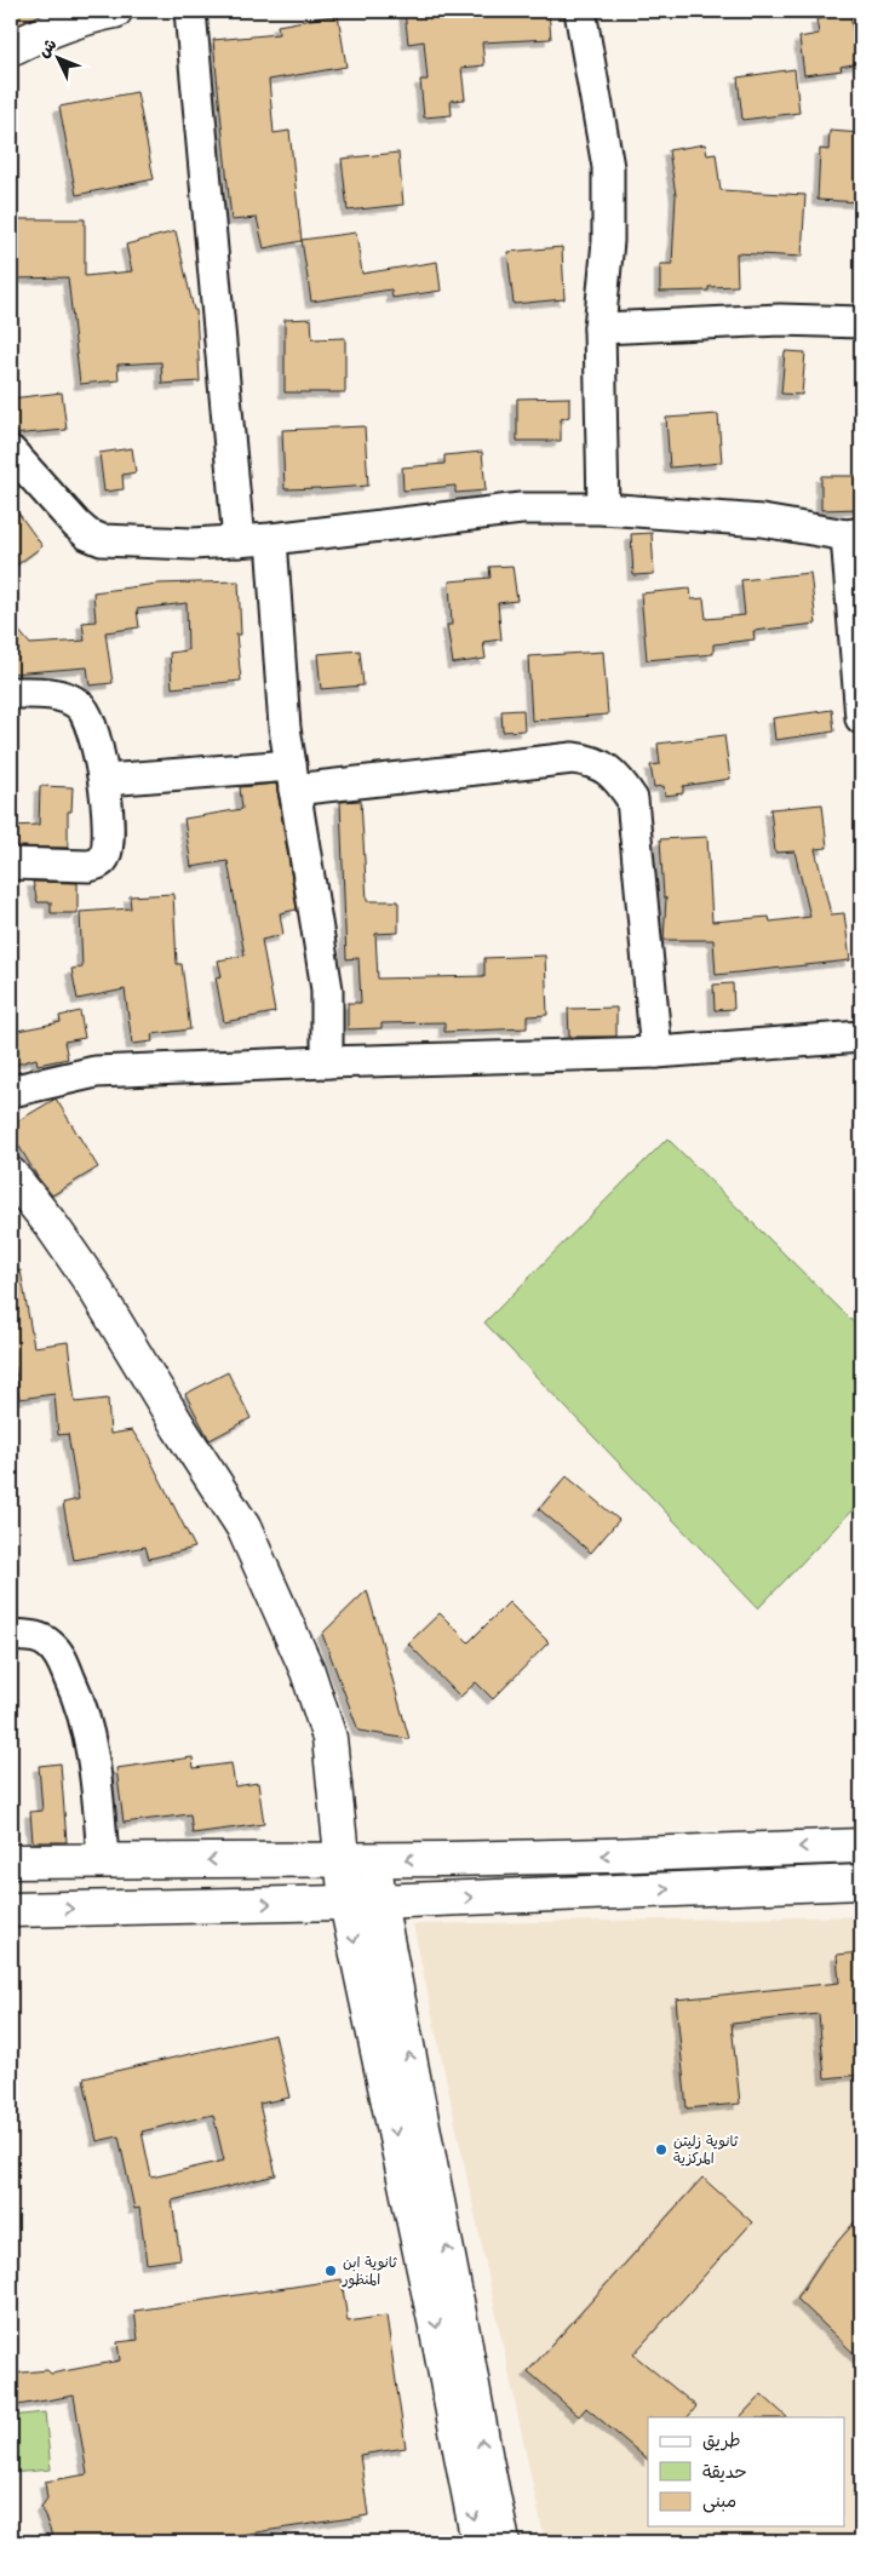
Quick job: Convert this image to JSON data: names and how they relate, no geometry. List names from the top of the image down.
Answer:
{
  "places": ["ثانوية زليتن المركزية", "ثانوية ابن المنظور"],
  "legend": ["طريق", "حديقة", "مبنى"],
  "north": "top left"
}
